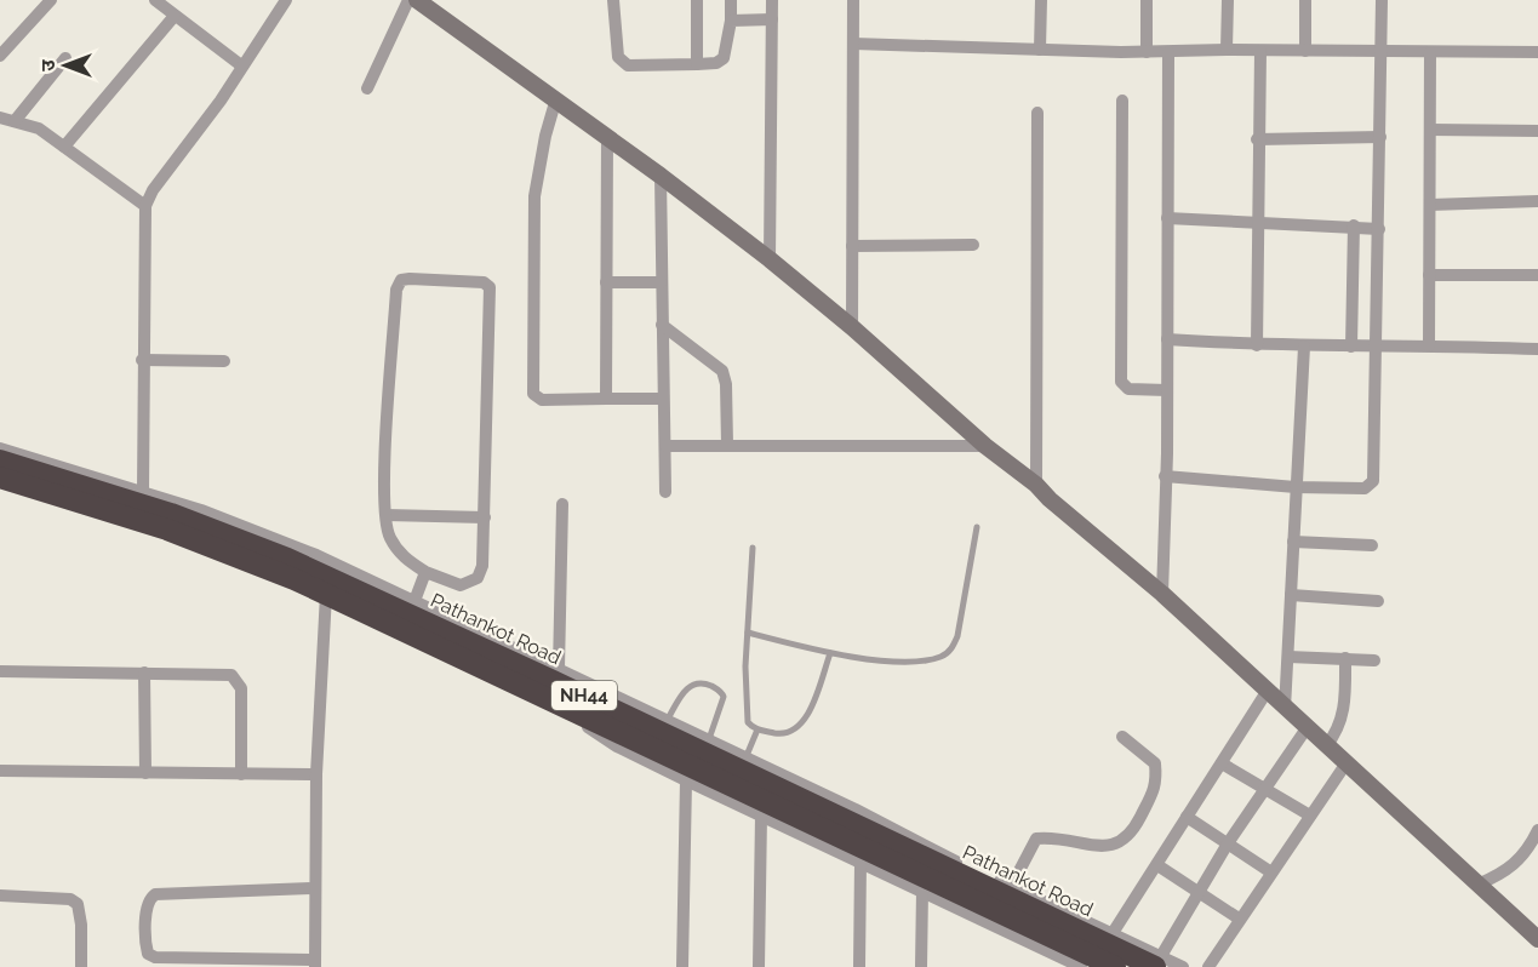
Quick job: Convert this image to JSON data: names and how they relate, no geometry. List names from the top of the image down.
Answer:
{
  "streets": {
    "highway": ["Pathankot Road", "NH44"]
  },
  "north": "left"
}
